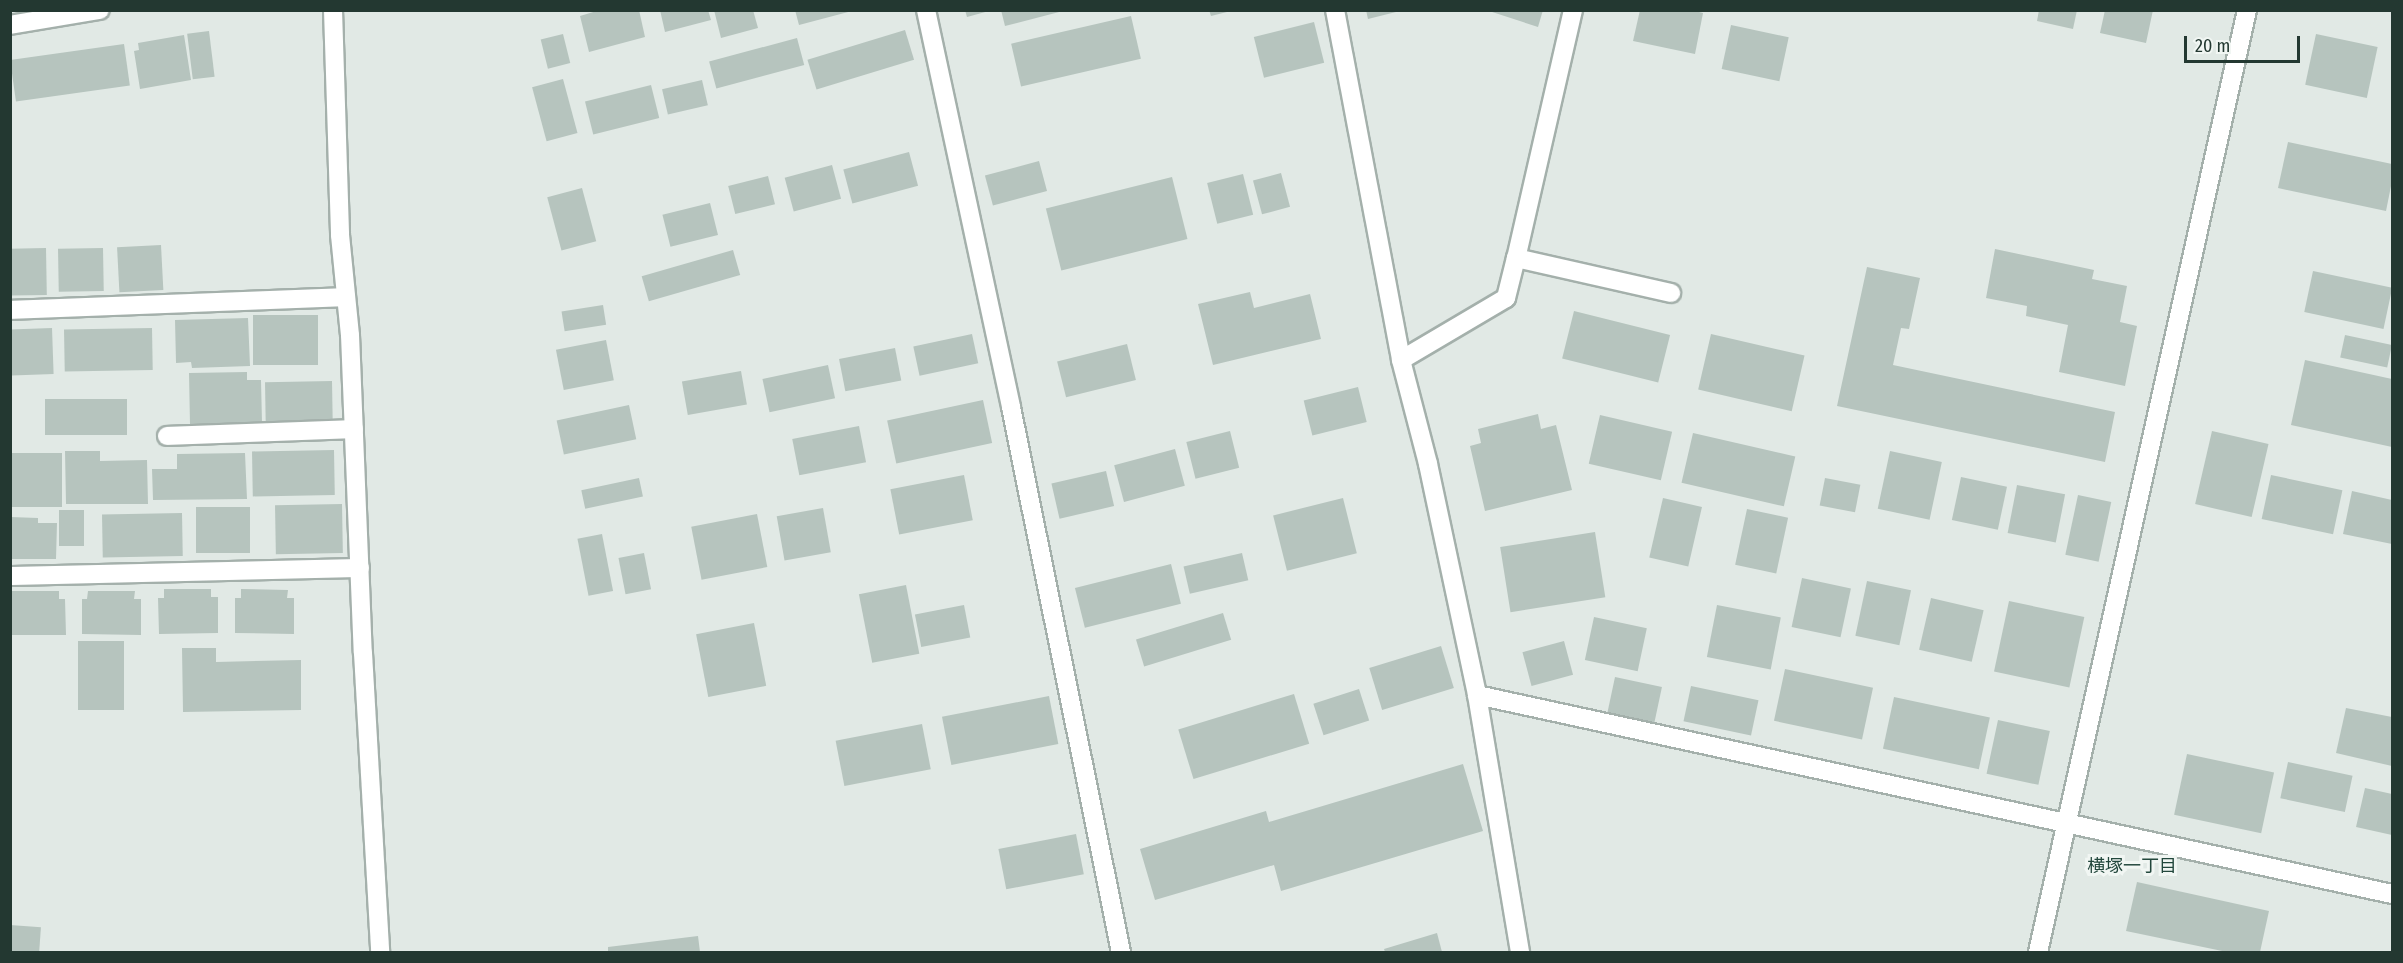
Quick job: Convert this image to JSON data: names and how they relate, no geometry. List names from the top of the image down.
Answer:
{
  "districts": ["横塚一丁目"],
  "scale_bar": "20 m"
}
